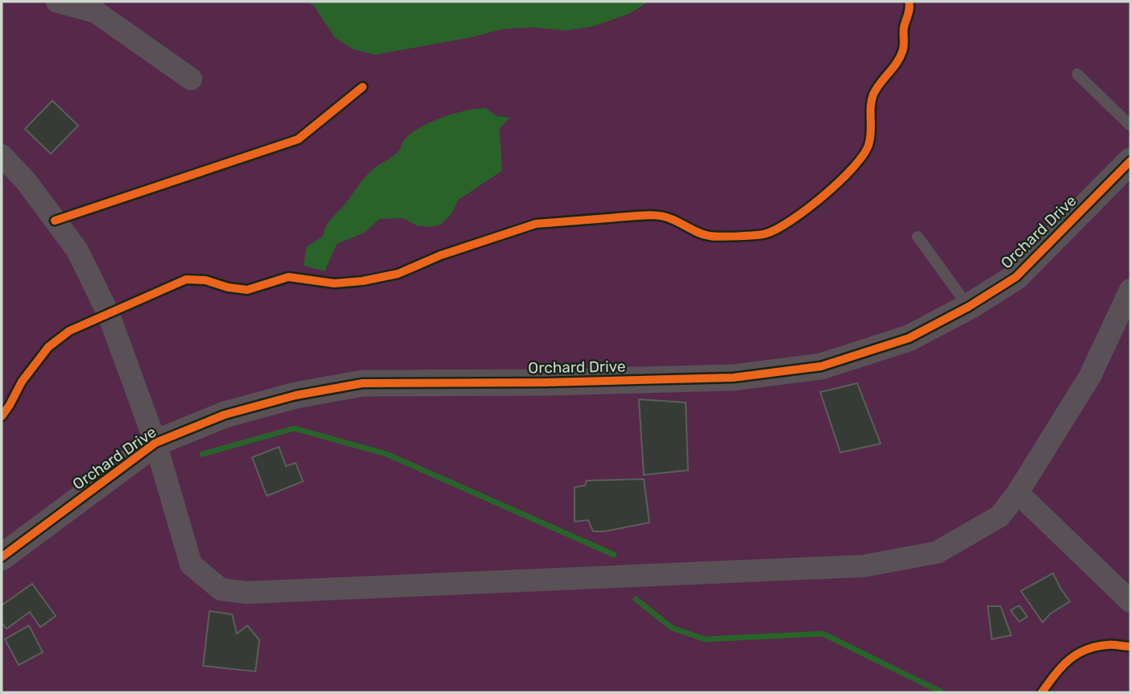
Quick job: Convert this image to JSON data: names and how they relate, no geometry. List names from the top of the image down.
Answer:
{
  "streets": {
    "street": ["Orchard Drive"]
  }
}
